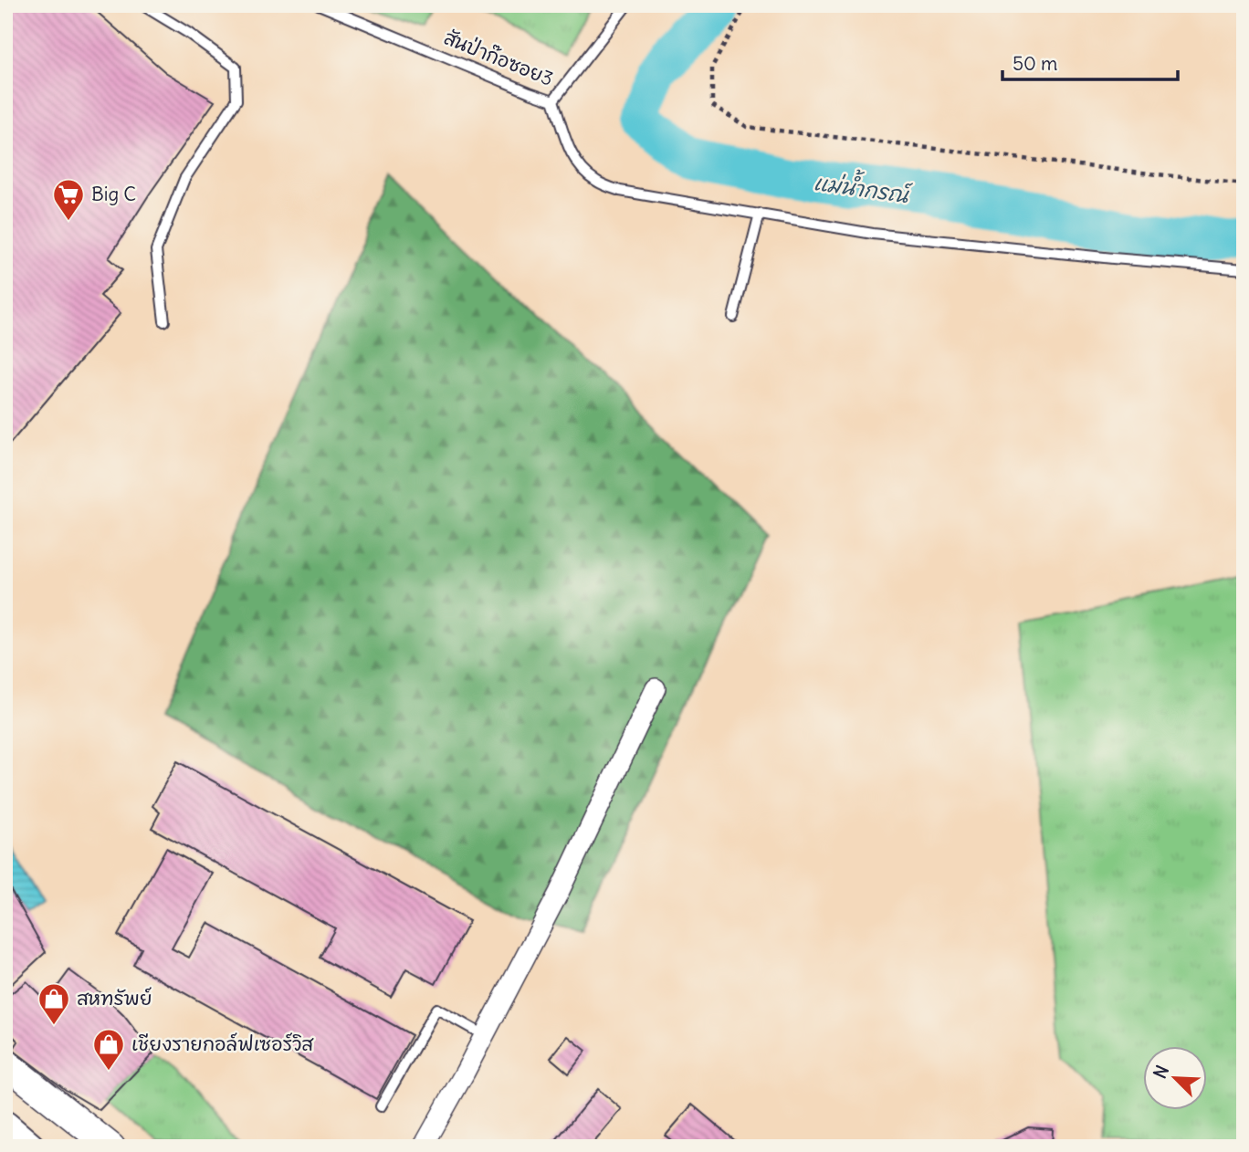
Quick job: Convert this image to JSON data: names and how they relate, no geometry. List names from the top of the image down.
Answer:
{
  "streets": {
    "lane": ["สันป่าก๊อซอย3"]
  },
  "water": ["แม่น้ำกรณ์"],
  "places": {
    "supermarket": ["Big C"],
    "shop": ["สหทรัพย์", "เชียงรายกอล์ฟเซอร์วิส"]
  },
  "scale_bar": "50 m",
  "north": "top left"
}
